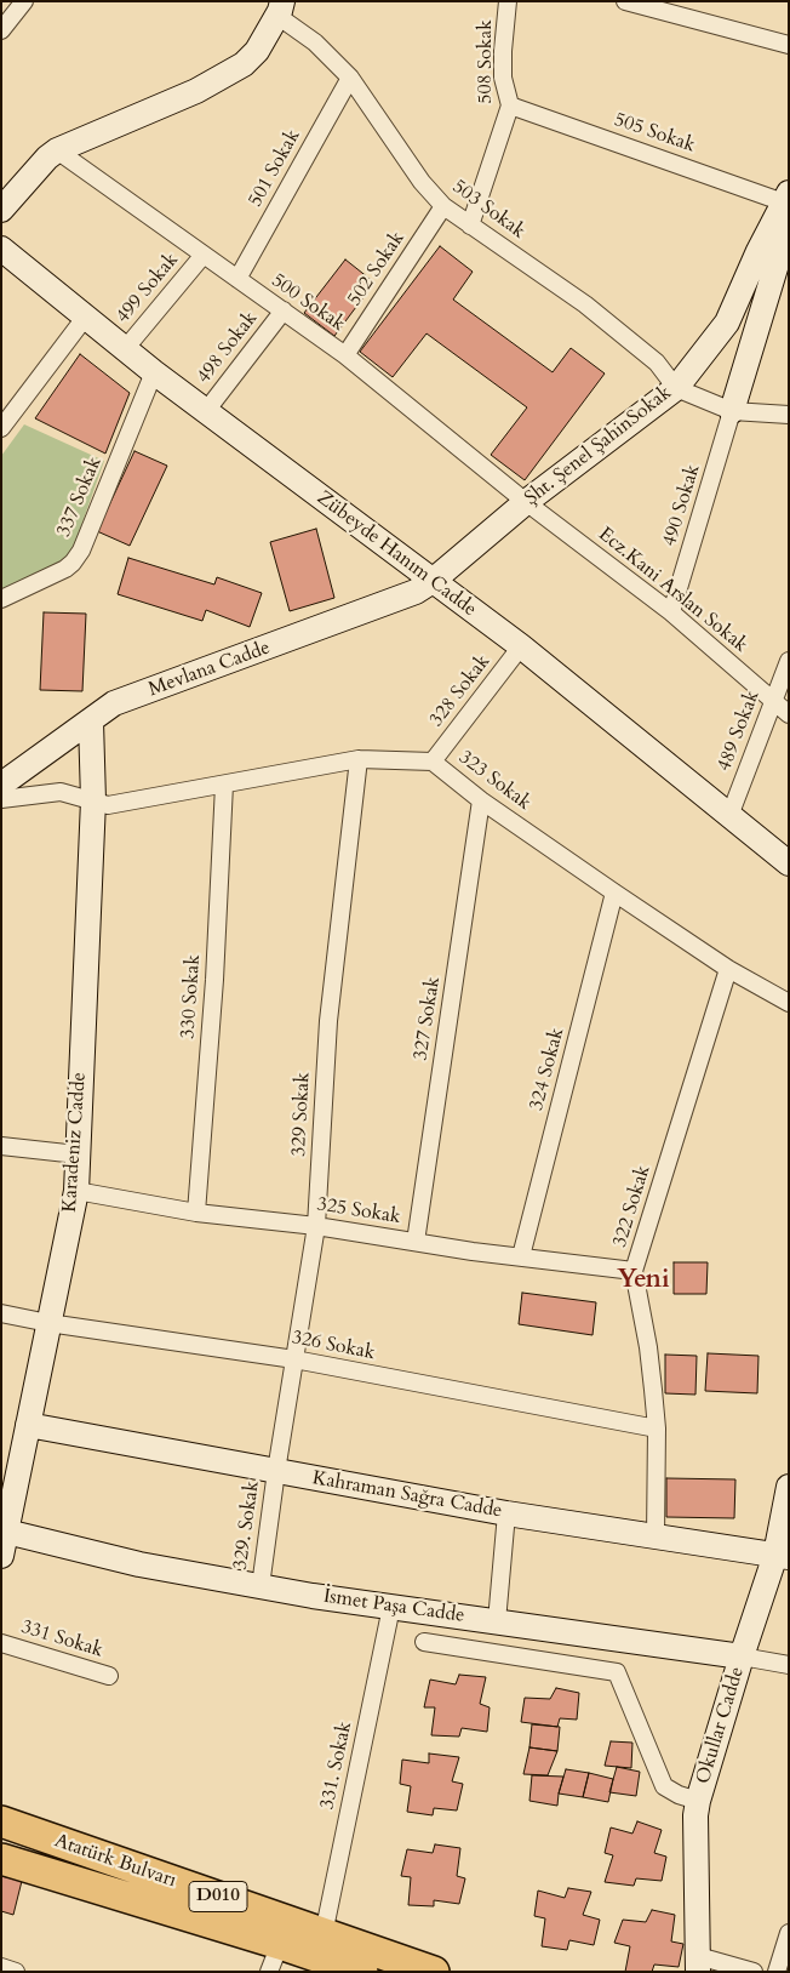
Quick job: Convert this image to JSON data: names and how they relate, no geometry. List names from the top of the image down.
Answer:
{
  "streets": {
    "highway": ["Atatürk Bulvarı", "D010"],
    "street": [
      "508 Sokak",
      "505 Sokak",
      "501 Sokak",
      "503 Sokak",
      "502 Sokak",
      "499 Sokak",
      "500 Sokak",
      "498 Sokak",
      "Şht. Şenel ŞahinSokak",
      "337 Sokak",
      "490 Sokak",
      "Zübeyde Hanım Cadde",
      "Ecz.Kani Arslan Sokak",
      "Mevlana Cadde",
      "328 Sokak",
      "489 Sokak",
      "323 Sokak",
      "330 Sokak",
      "327 Sokak",
      "324 Sokak",
      "329 Sokak",
      "Karadeniz Cadde",
      "322 Sokak",
      "325 Sokak",
      "326 Sokak",
      "Kahraman Sağra Cadde",
      "329. Sokak",
      "İsmet Paşa Cadde",
      "331 Sokak",
      "Okullar Cadde",
      "331. Sokak"
    ]
  },
  "crossings": [
    ["508 Sokak", "505 Sokak"],
    ["508 Sokak", "503 Sokak"],
    ["505 Sokak", "Şht. Şenel ŞahinSokak"],
    ["501 Sokak", "503 Sokak"],
    ["501 Sokak", "500 Sokak"],
    ["503 Sokak", "502 Sokak"],
    ["503 Sokak", "Şht. Şenel ŞahinSokak"],
    ["502 Sokak", "500 Sokak"],
    ["499 Sokak", "500 Sokak"],
    ["499 Sokak", "Zübeyde Hanım Cadde"],
    ["500 Sokak", "498 Sokak"],
    ["500 Sokak", "Şht. Şenel ŞahinSokak"],
    ["500 Sokak", "Ecz.Kani Arslan Sokak"],
    ["498 Sokak", "Zübeyde Hanım Cadde"],
    ["Şht. Şenel ŞahinSokak", "490 Sokak"],
    ["Şht. Şenel ŞahinSokak", "Zübeyde Hanım Cadde"],
    ["Şht. Şenel ŞahinSokak", "Ecz.Kani Arslan Sokak"],
    ["Şht. Şenel ŞahinSokak", "Mevlana Cadde"],
    ["337 Sokak", "Zübeyde Hanım Cadde"],
    ["490 Sokak", "Ecz.Kani Arslan Sokak"],
    ["Zübeyde Hanım Cadde", "Mevlana Cadde"],
    ["Zübeyde Hanım Cadde", "328 Sokak"],
    ["Zübeyde Hanım Cadde", "489 Sokak"],
    ["Ecz.Kani Arslan Sokak", "489 Sokak"],
    ["Mevlana Cadde", "Karadeniz Cadde"],
    ["328 Sokak", "323 Sokak"],
    ["323 Sokak", "330 Sokak"],
    ["323 Sokak", "327 Sokak"],
    ["323 Sokak", "324 Sokak"],
    ["323 Sokak", "329 Sokak"],
    ["323 Sokak", "Karadeniz Cadde"],
    ["323 Sokak", "322 Sokak"],
    ["330 Sokak", "325 Sokak"],
    ["327 Sokak", "325 Sokak"],
    ["324 Sokak", "325 Sokak"],
    ["329 Sokak", "325 Sokak"],
    ["329 Sokak", "326 Sokak"],
    ["329 Sokak", "Kahraman Sağra Cadde"],
    ["329 Sokak", "329. Sokak"],
    ["Karadeniz Cadde", "325 Sokak"],
    ["Karadeniz Cadde", "326 Sokak"],
    ["Karadeniz Cadde", "Kahraman Sağra Cadde"],
    ["Karadeniz Cadde", "İsmet Paşa Cadde"],
    ["322 Sokak", "325 Sokak"],
    ["322 Sokak", "326 Sokak"],
    ["322 Sokak", "Kahraman Sağra Cadde"],
    ["Kahraman Sağra Cadde", "329. Sokak"],
    ["Kahraman Sağra Cadde", "Okullar Cadde"],
    ["329. Sokak", "İsmet Paşa Cadde"],
    ["İsmet Paşa Cadde", "Okullar Cadde"],
    ["İsmet Paşa Cadde", "331. Sokak"],
    ["331. Sokak", "Atatürk Bulvarı"]
  ],
  "districts": ["Yeni"]
}
